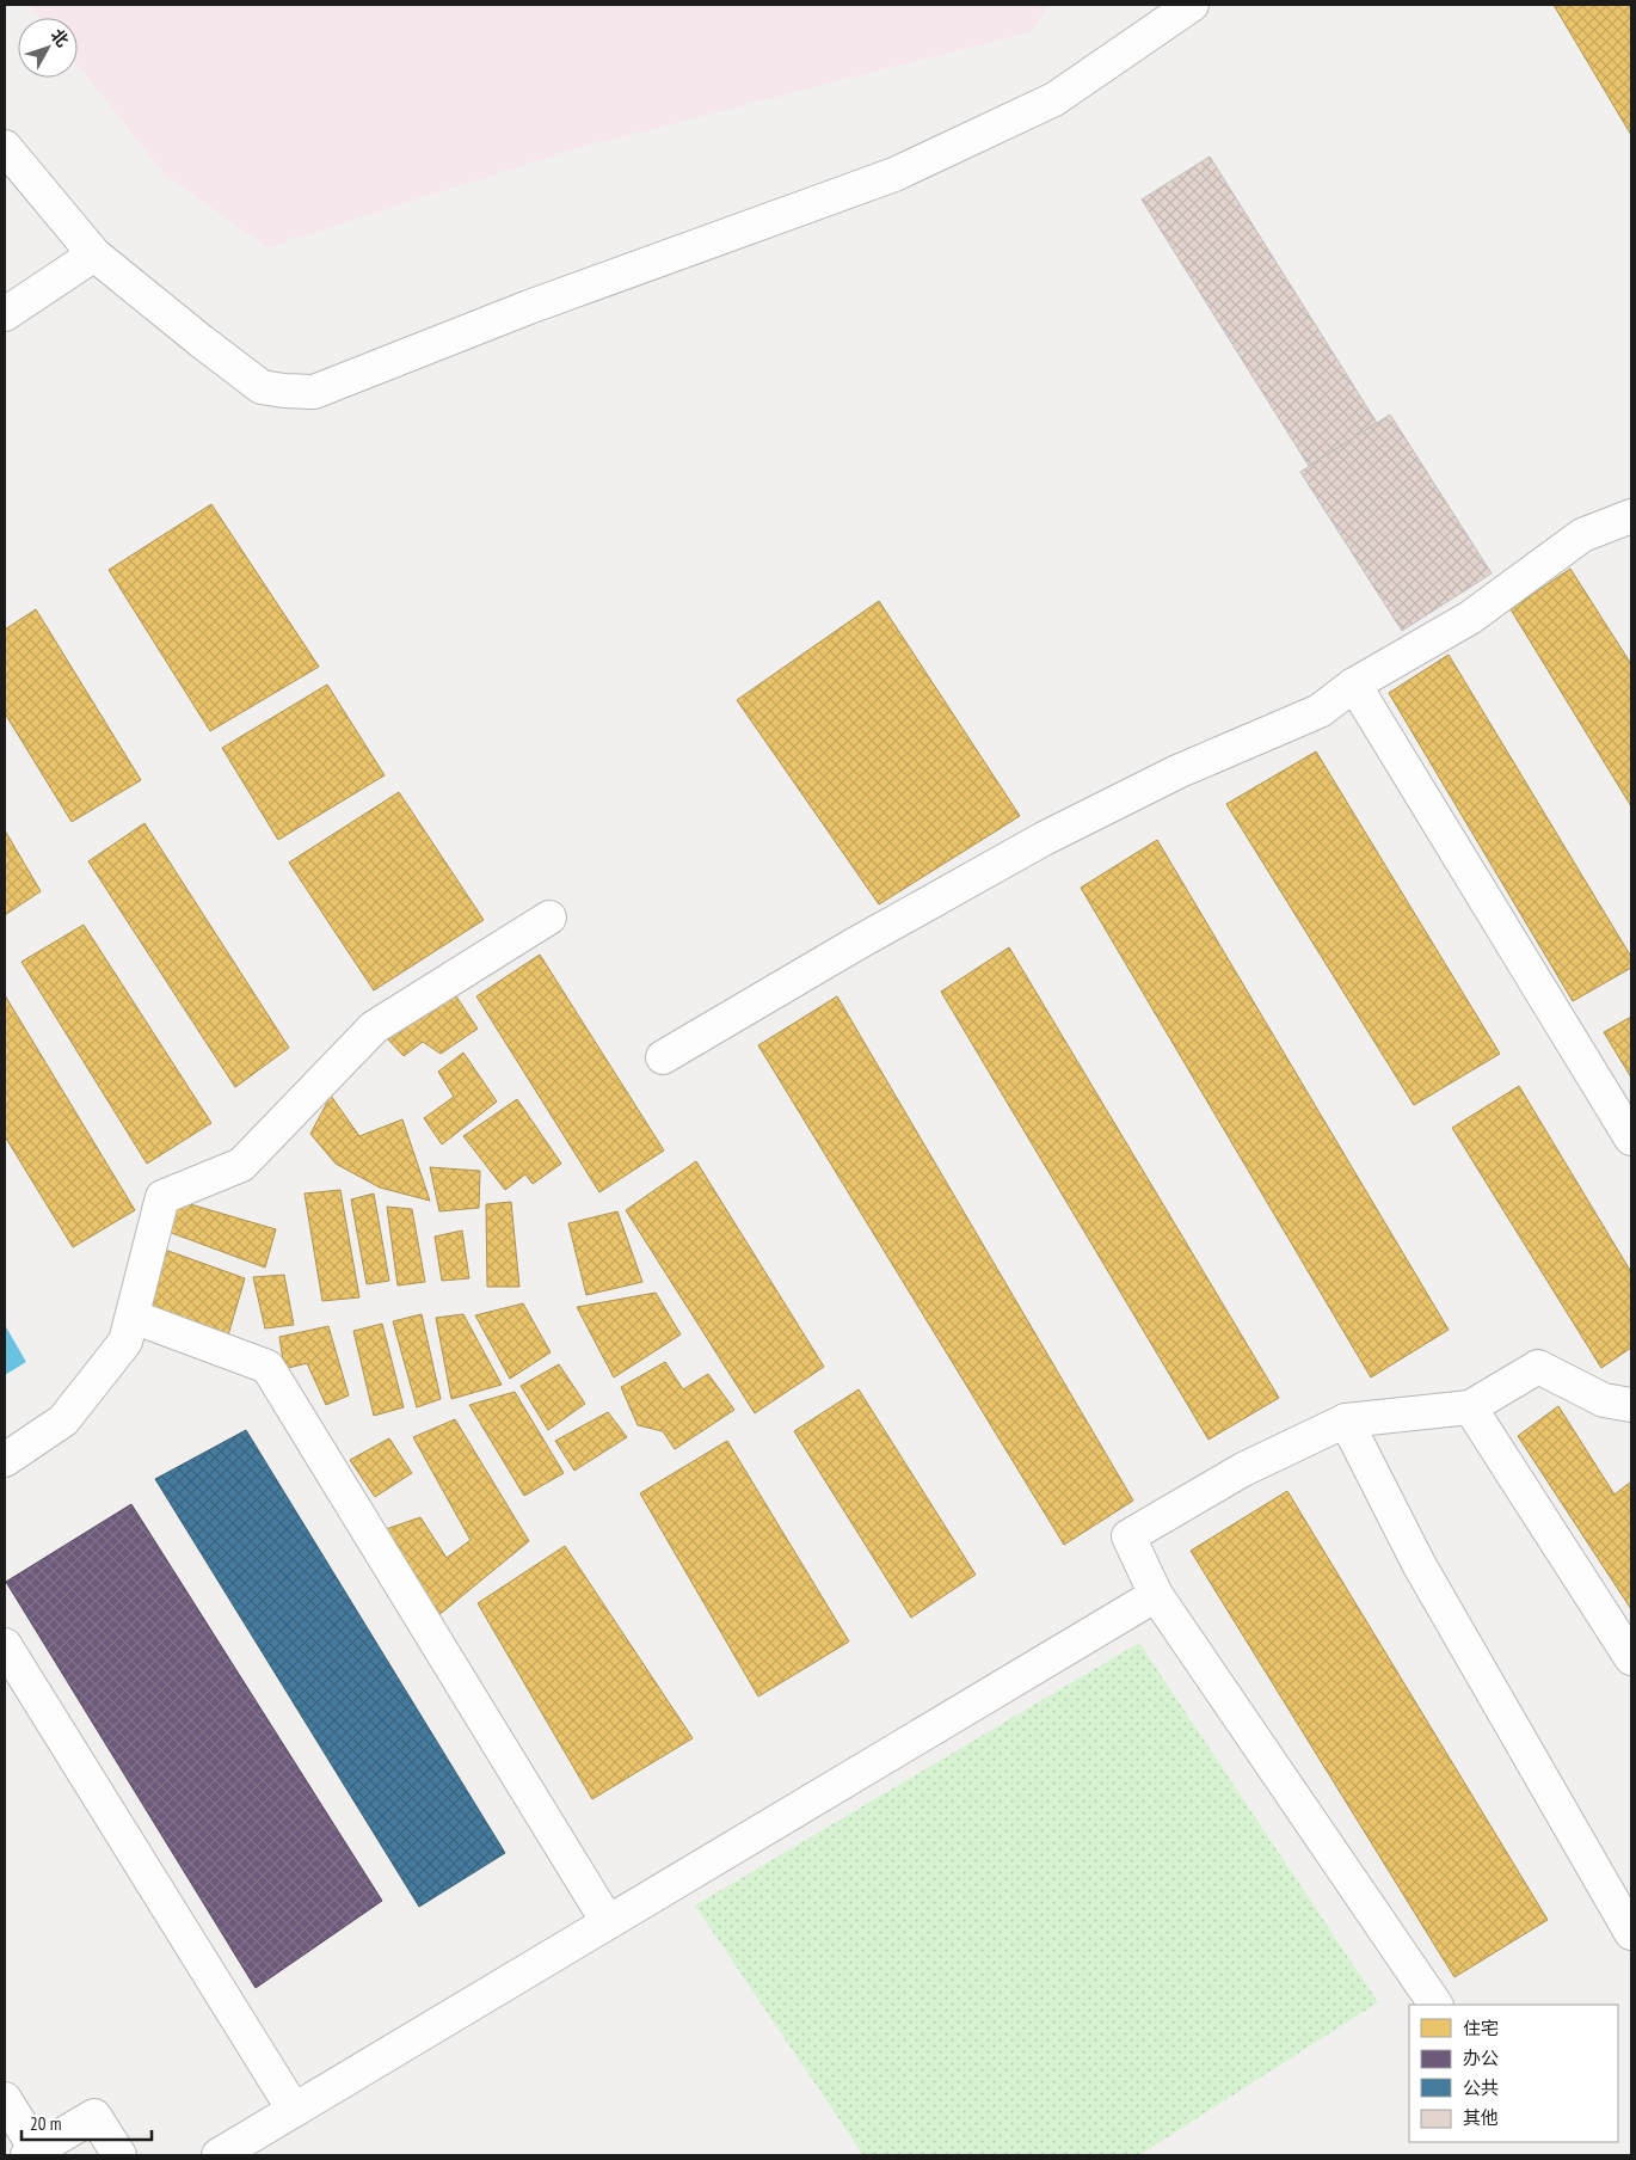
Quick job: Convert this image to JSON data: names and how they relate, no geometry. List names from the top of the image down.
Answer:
{
  "legend": [
    "住宅",
    "办公",
    "公共",
    "其他"
  ],
  "scale_bar": "20 m",
  "north": "top right"
}
